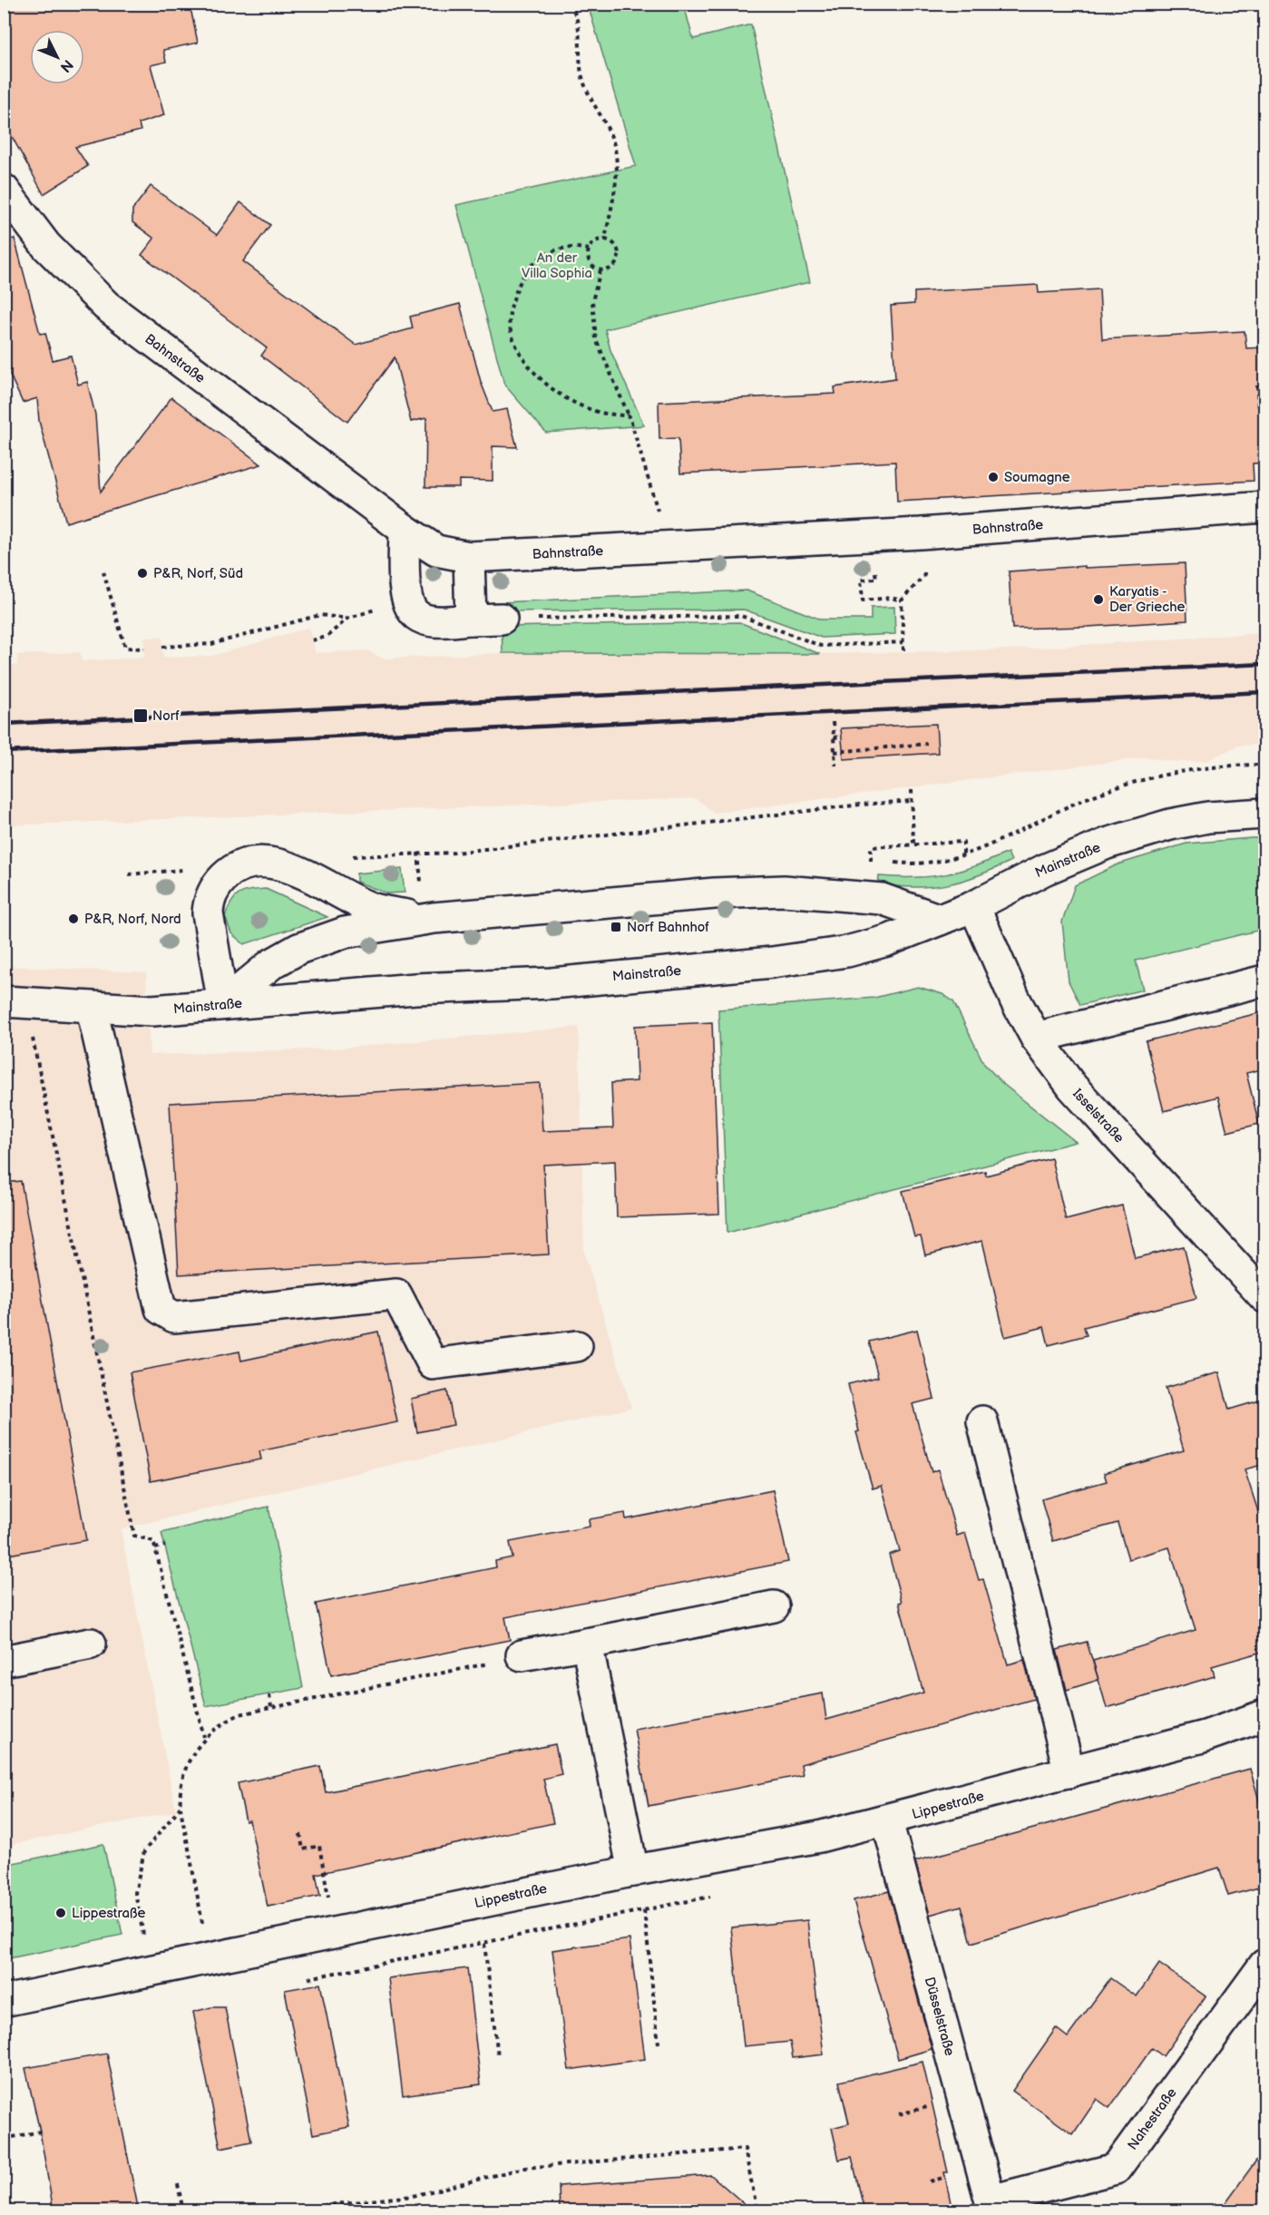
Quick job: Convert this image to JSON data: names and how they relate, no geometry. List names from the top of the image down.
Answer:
{
  "streets": {
    "street": [
      "Bahnstraße",
      "Mainstraße",
      "Isselstraße",
      "Lippestraße",
      "Düsselstraße",
      "Nahestraße"
    ]
  },
  "crossings": [
    ["Mainstraße", "Isselstraße"],
    ["Lippestraße", "Düsselstraße"],
    ["Düsselstraße", "Nahestraße"]
  ],
  "parks": ["An der Villa Sophia"],
  "places": {
    "other": [
      "Soumagne",
      "P&R, Norf, Süd",
      "Karyatis - Der Grieche",
      "P&R, Norf, Nord",
      "Lippestraße"
    ],
    "transit": ["Norf", "Norf Bahnhof"]
  },
  "north": "bottom right"
}
